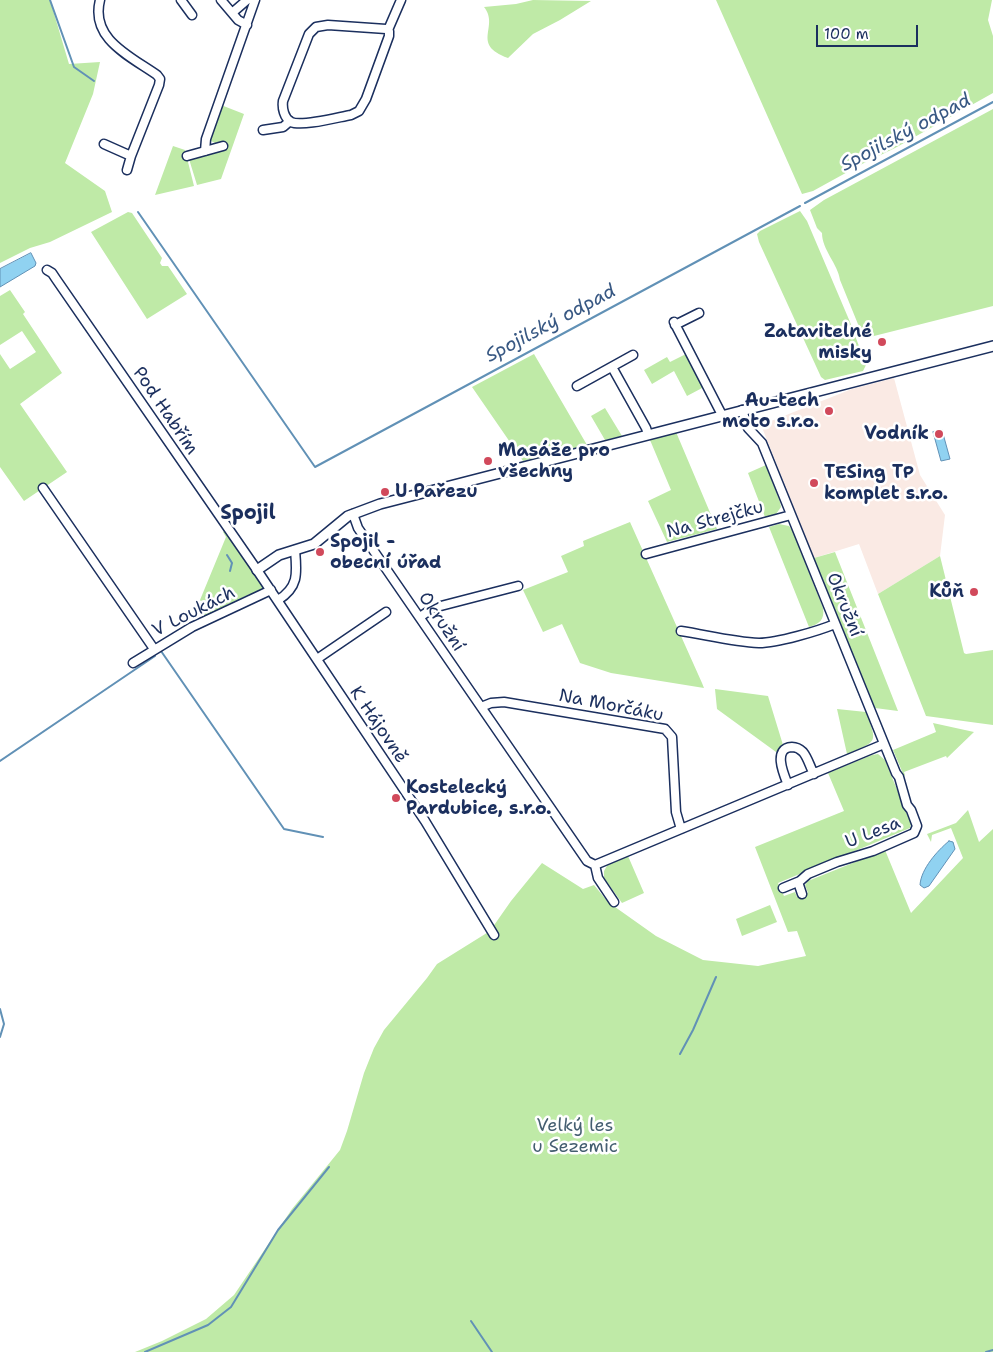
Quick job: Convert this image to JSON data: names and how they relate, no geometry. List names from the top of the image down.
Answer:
{
  "streets": {
    "street": [
      "Pod Habřím",
      "Na Strejčku",
      "Okružní",
      "V Loukách",
      "Na Morčáku",
      "K Hájovně",
      "U Lesa"
    ]
  },
  "crossings": [
    ["Pod Habřím", "K Hájovně"],
    ["Na Strejčku", "Okružní"],
    ["Okružní", "Na Morčáku"],
    ["Okružní", "U Lesa"],
    ["V Loukách", "K Hájovně"]
  ],
  "districts": ["Spojil"],
  "water": ["Spojilský odpad"],
  "parks": ["Velký les u Sezemic"],
  "places": [
    "Zatavitelné misky",
    "Au-tech moto s.r.o.",
    "Vodník",
    "Masáže pro všechny",
    "TESing TP komplet s.r.o.",
    "U Pařezu",
    "Spojil - obecní úřad",
    "Kůň",
    "Kostelecký Pardubice, s.r.o."
  ],
  "scale_bar": "100 m"
}
